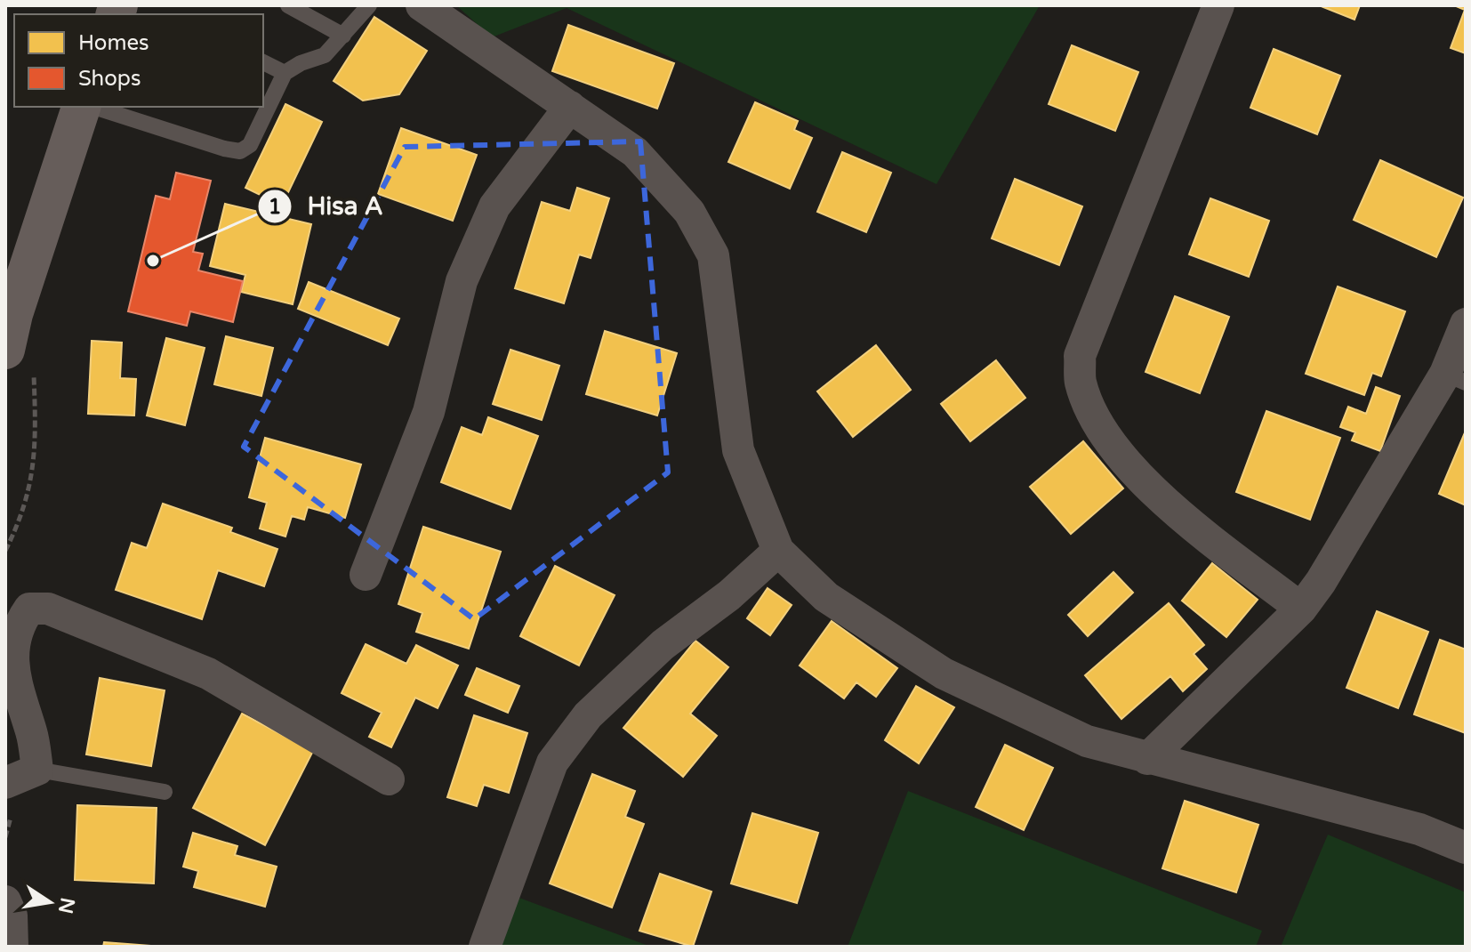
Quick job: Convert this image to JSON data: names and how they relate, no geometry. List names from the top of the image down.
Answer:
{
  "places": ["Hisa A"],
  "legend": ["Homes", "Shops"],
  "north": "right"
}
